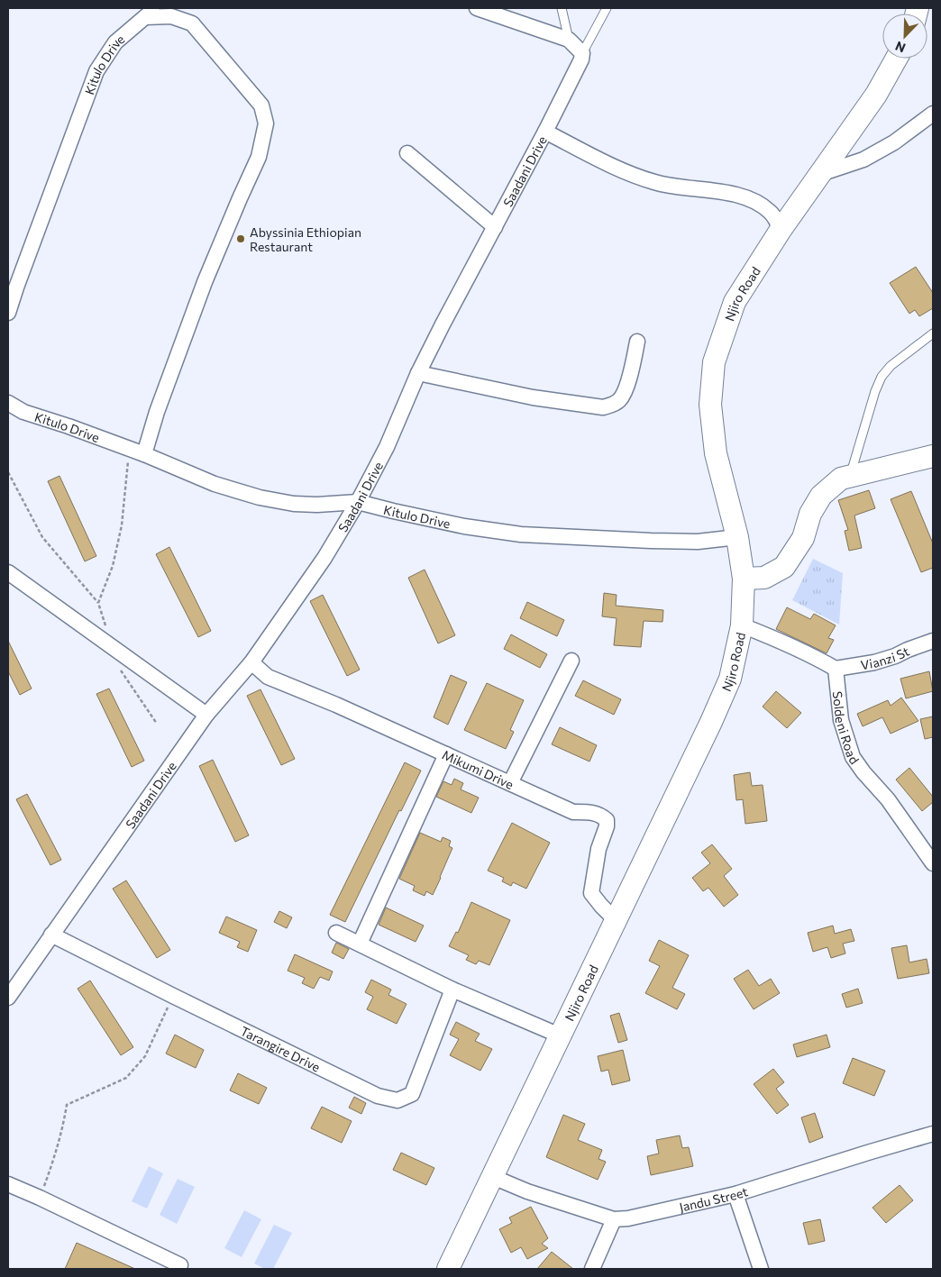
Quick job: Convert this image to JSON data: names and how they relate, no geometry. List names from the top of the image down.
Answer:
{
  "streets": {
    "street": [
      "Kitulo Drive",
      "Saadani Drive",
      "Njiro Road",
      "Vianzi St",
      "Soldeni Road",
      "Mikumi Drive",
      "Tarangire Drive",
      "Jandu Street"
    ]
  },
  "crossings": [
    ["Kitulo Drive", "Saadani Drive"],
    ["Kitulo Drive", "Njiro Road"],
    ["Saadani Drive", "Mikumi Drive"],
    ["Saadani Drive", "Tarangire Drive"],
    ["Njiro Road", "Mikumi Drive"],
    ["Njiro Road", "Jandu Street"],
    ["Vianzi St", "Soldeni Road"]
  ],
  "places": ["Abyssinia Ethiopian Restaurant"],
  "north": "bottom left"
}
